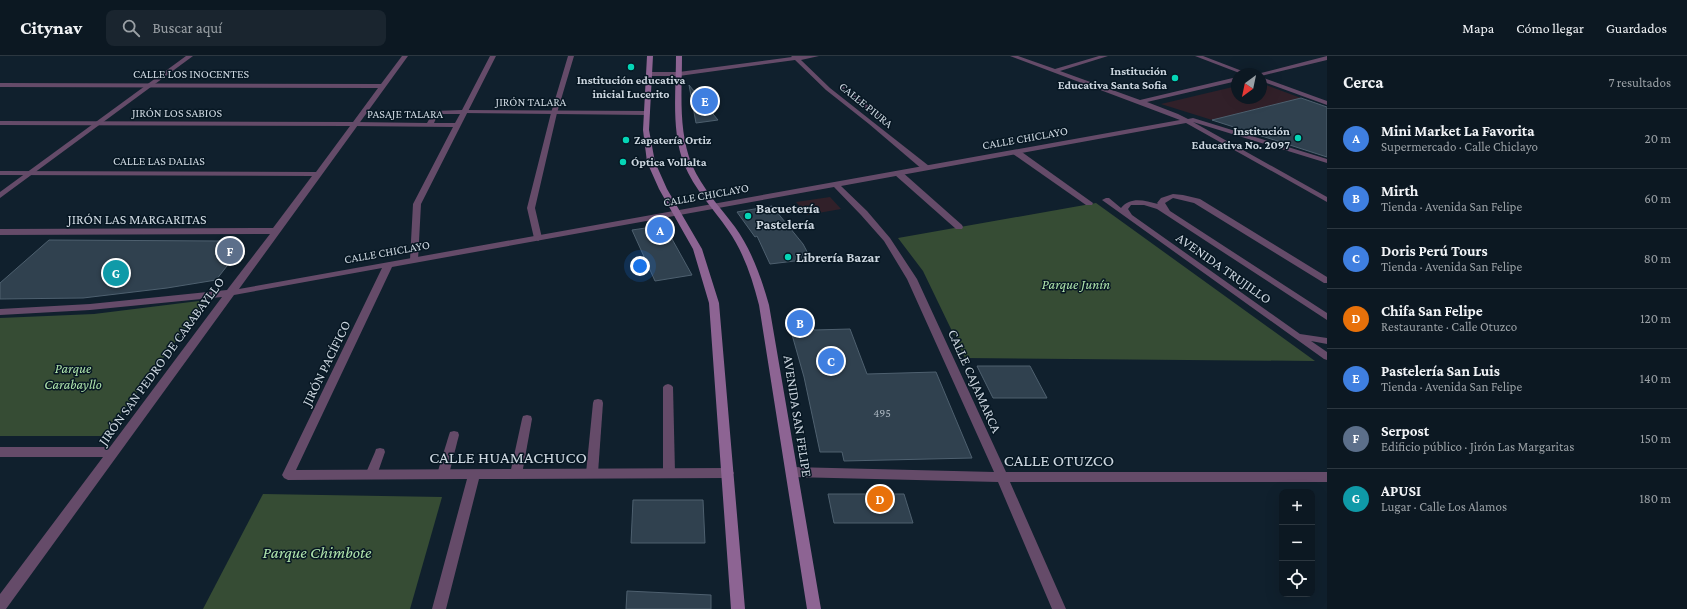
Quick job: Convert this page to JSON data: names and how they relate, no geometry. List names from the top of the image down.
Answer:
{
  "streets": {
    "main road": ["AVENIDA SAN FELIPE"],
    "street": [
      "CALLE LOS INOCENTES",
      "JIRÓN TALARA",
      "CALLE PIURA",
      "JIRÓN LOS SABIOS",
      "PASAJE TALARA",
      "CALLE CHICLAYO",
      "CALLE LAS DALIAS",
      "JIRÓN LAS MARGARITAS",
      "JIRÓN SAN PEDRO DE CARABAYLLO",
      "JIRÓN PACÍFICO",
      "CALLE CAJAMARCA",
      "CALLE HUAMACHUCO",
      "CALLE OTUZCO"
    ],
    "lane": ["AVENIDA TRUJILLO"]
  },
  "crossings": [
    ["CALLE LOS INOCENTES", "JIRÓN SAN PEDRO DE CARABAYLLO"],
    ["JIRÓN TALARA", "PASAJE TALARA"],
    ["CALLE PIURA", "CALLE CHICLAYO"],
    ["JIRÓN LOS SABIOS", "PASAJE TALARA"],
    ["JIRÓN LOS SABIOS", "JIRÓN SAN PEDRO DE CARABAYLLO"],
    ["PASAJE TALARA", "JIRÓN SAN PEDRO DE CARABAYLLO"],
    ["CALLE CHICLAYO", "JIRÓN SAN PEDRO DE CARABAYLLO"],
    ["CALLE CHICLAYO", "JIRÓN PACÍFICO"],
    ["CALLE CHICLAYO", "CALLE CAJAMARCA"],
    ["CALLE CHICLAYO", "AVENIDA SAN FELIPE"],
    ["CALLE LAS DALIAS", "JIRÓN SAN PEDRO DE CARABAYLLO"],
    ["JIRÓN LAS MARGARITAS", "JIRÓN SAN PEDRO DE CARABAYLLO"],
    ["JIRÓN PACÍFICO", "CALLE HUAMACHUCO"],
    ["CALLE CAJAMARCA", "CALLE OTUZCO"],
    ["AVENIDA SAN FELIPE", "CALLE OTUZCO"]
  ],
  "parks": ["Parque Junín", "Parque Carabayllo", "Parque Chimbote"],
  "places": [
    "Institución educativa inicial Lucerito",
    "Institución Educativa Santa Sofia",
    "Institución Educativa No. 2097",
    "Zapatería Ortiz",
    "Óptica Vollalta",
    "Bacuetería Pastelería",
    "Librería Bazar"
  ],
  "house_numbers": ["495"],
  "north": "bottom left",
  "page": {
    "header": "Citynav",
    "search": "Buscar aquí",
    "nav": ["Mapa", "Cómo llegar", "Guardados"],
    "heading": ["Cerca", "7 resultados"],
    "pins": [
      "E",
      "A",
      "F",
      "G",
      "B",
      "C",
      "D"
    ],
    "list": [
      {
        "mark": "A",
        "name": "Mini Market La Favorita",
        "note": "Supermercado · Calle Chiclayo",
        "value": "20 m"
      },
      {
        "mark": "B",
        "name": "Mirth",
        "note": "Tienda · Avenida San Felipe",
        "value": "60 m"
      },
      {
        "mark": "C",
        "name": "Doris Perú Tours",
        "note": "Tienda · Avenida San Felipe",
        "value": "80 m"
      },
      {
        "mark": "D",
        "name": "Chifa San Felipe",
        "note": "Restaurante · Calle Otuzco",
        "value": "120 m"
      },
      {
        "mark": "E",
        "name": "Pastelería San Luis",
        "note": "Tienda · Avenida San Felipe",
        "value": "140 m"
      },
      {
        "mark": "F",
        "name": "Serpost",
        "note": "Edificio público · Jirón Las Margaritas",
        "value": "150 m"
      },
      {
        "mark": "G",
        "name": "APUSI",
        "note": "Lugar · Calle Los Alamos",
        "value": "180 m"
      }
    ],
    "map_buttons": ["+", "−"]
  }
}
